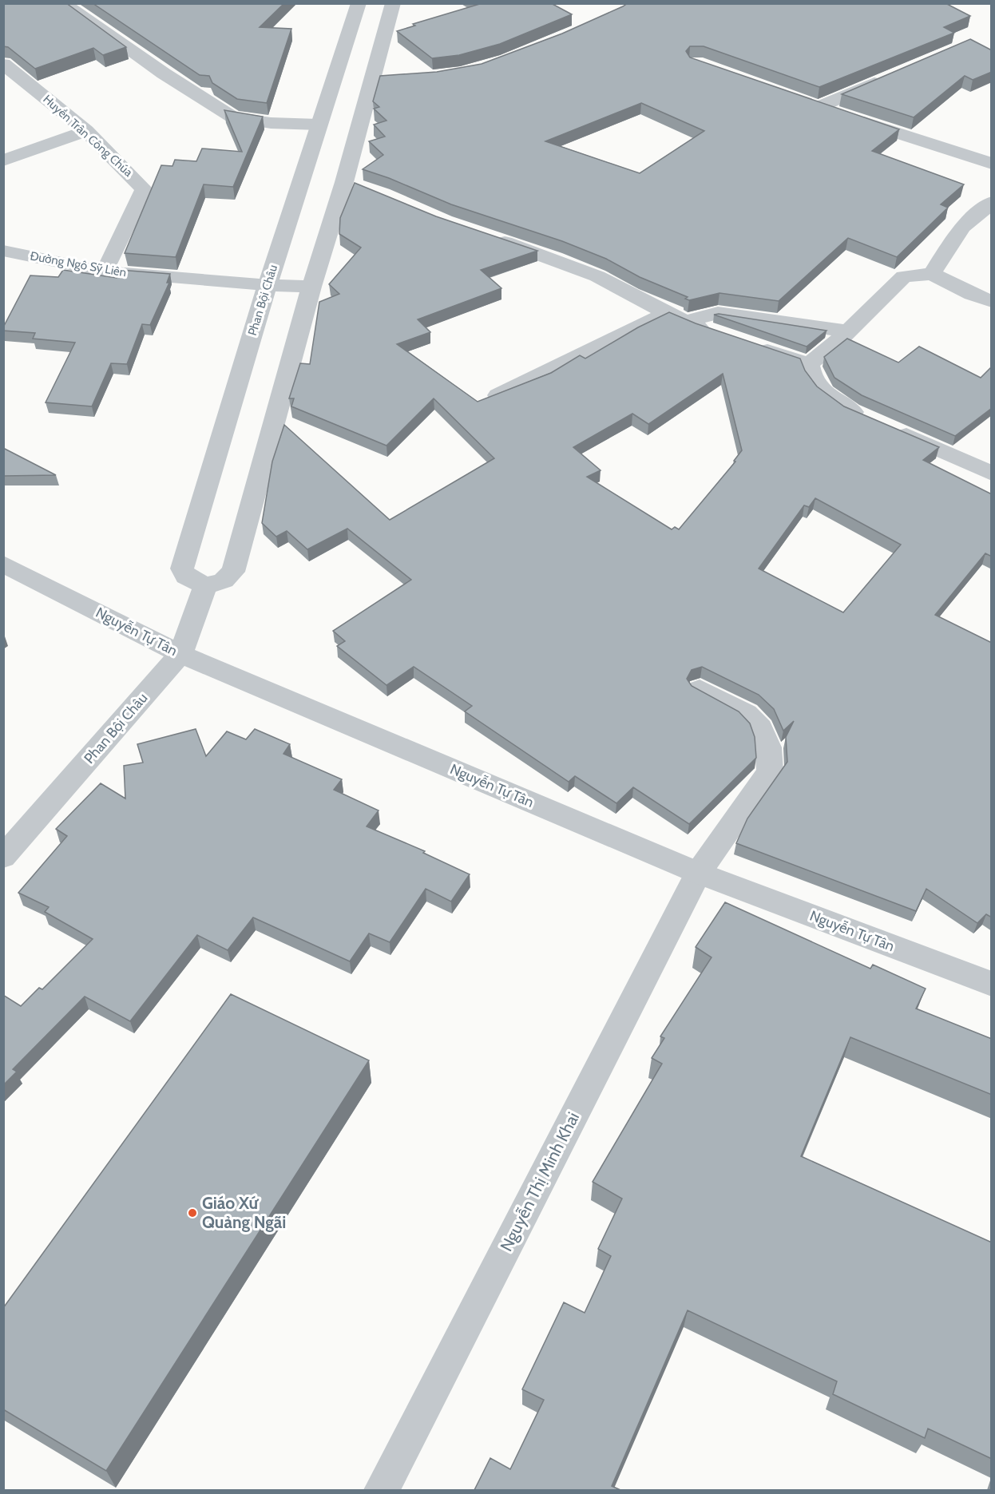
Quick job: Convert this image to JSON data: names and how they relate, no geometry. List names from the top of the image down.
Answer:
{
  "streets": {
    "street": [
      "Huyền Trân Công Chúa",
      "Đường Ngô Sỹ Liên",
      "Phan Bội Châu",
      "Nguyễn Tự Tân",
      "Nguyễn Thị Minh Khai"
    ]
  },
  "crossings": [
    ["Huyền Trân Công Chúa", "Đường Ngô Sỹ Liên"],
    ["Đường Ngô Sỹ Liên", "Phan Bội Châu"],
    ["Phan Bội Châu", "Nguyễn Tự Tân"],
    ["Nguyễn Tự Tân", "Nguyễn Thị Minh Khai"]
  ],
  "places": ["Giáo Xứ Quảng Ngãi"]
}
